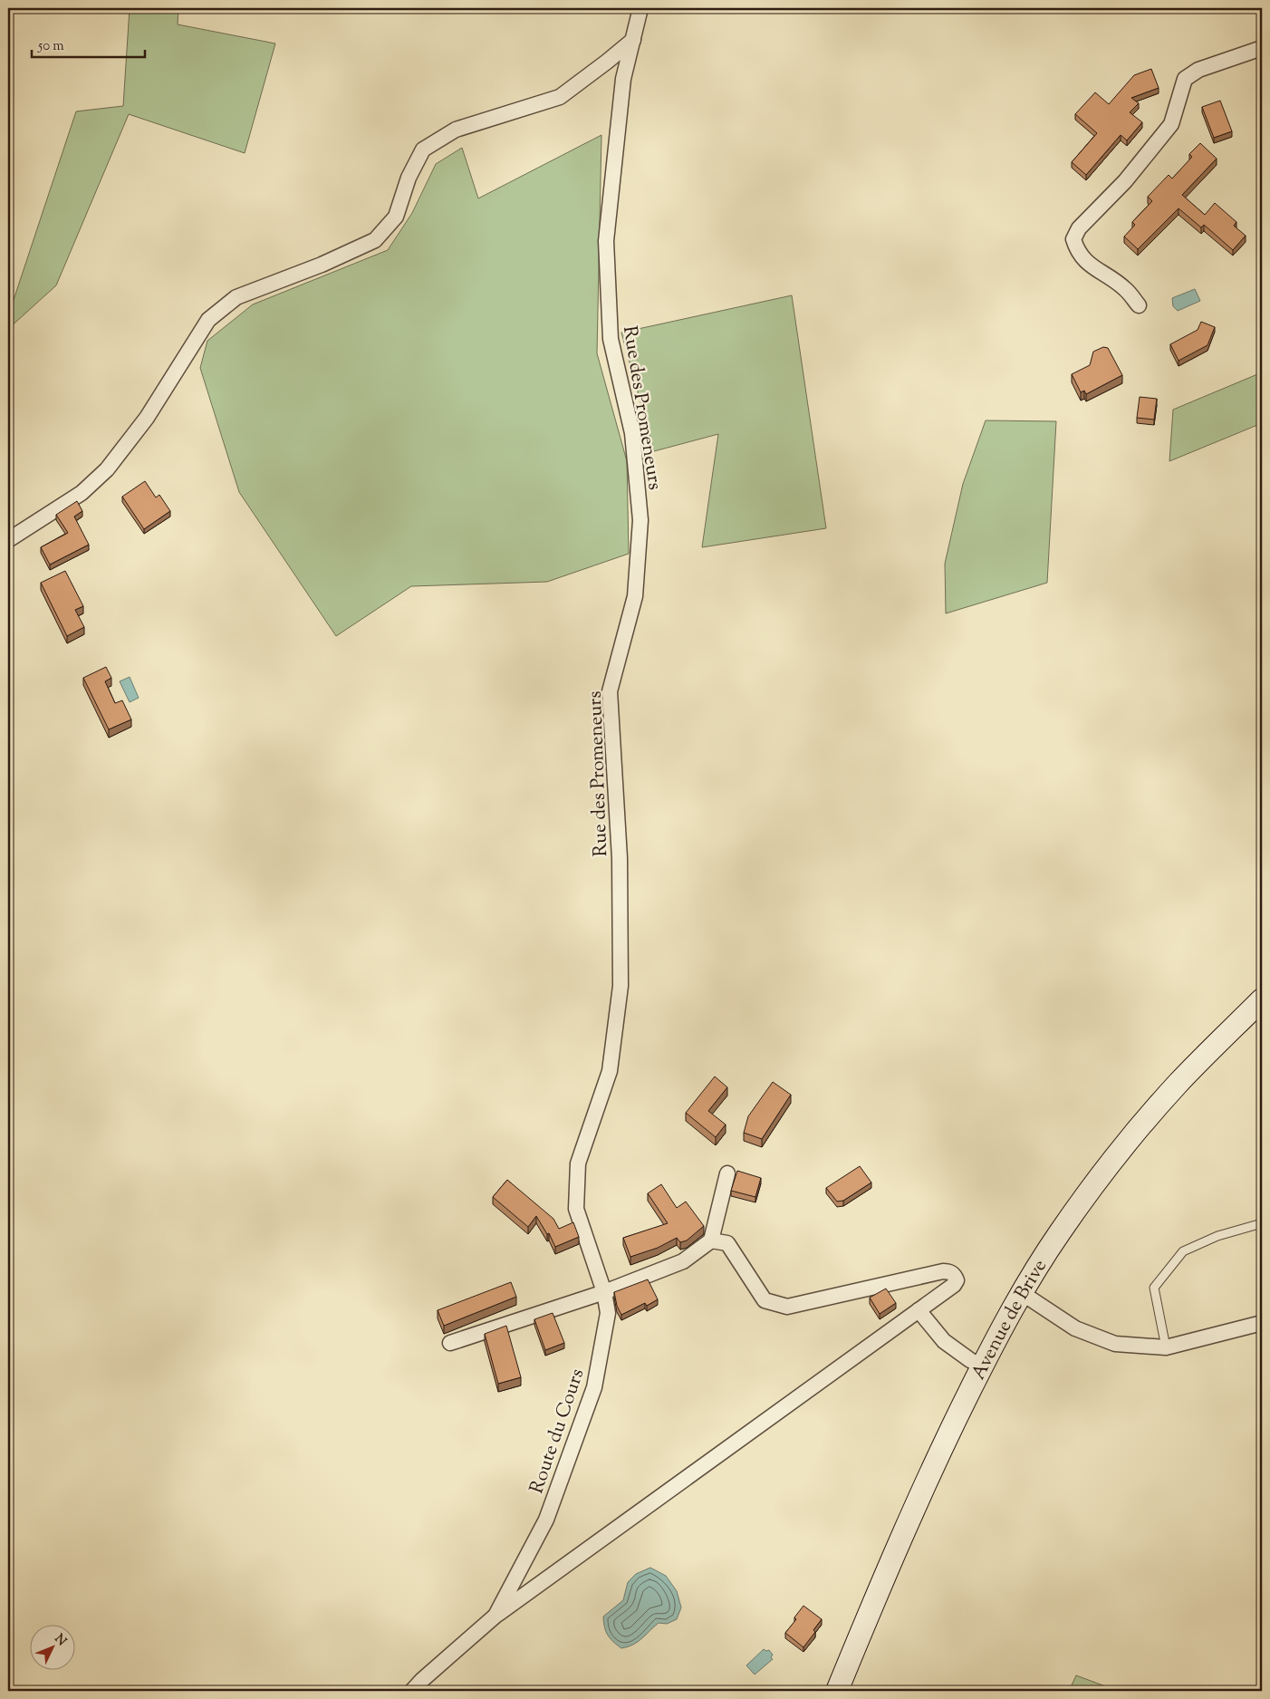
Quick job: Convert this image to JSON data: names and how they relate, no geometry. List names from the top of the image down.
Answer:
{
  "streets": {
    "street": ["Rue des Promeneurs", "Avenue de Brive", "Route du Cours"]
  },
  "crossings": [
    ["Rue des Promeneurs", "Route du Cours"]
  ],
  "scale_bar": "50 m",
  "north": "top right"
}
